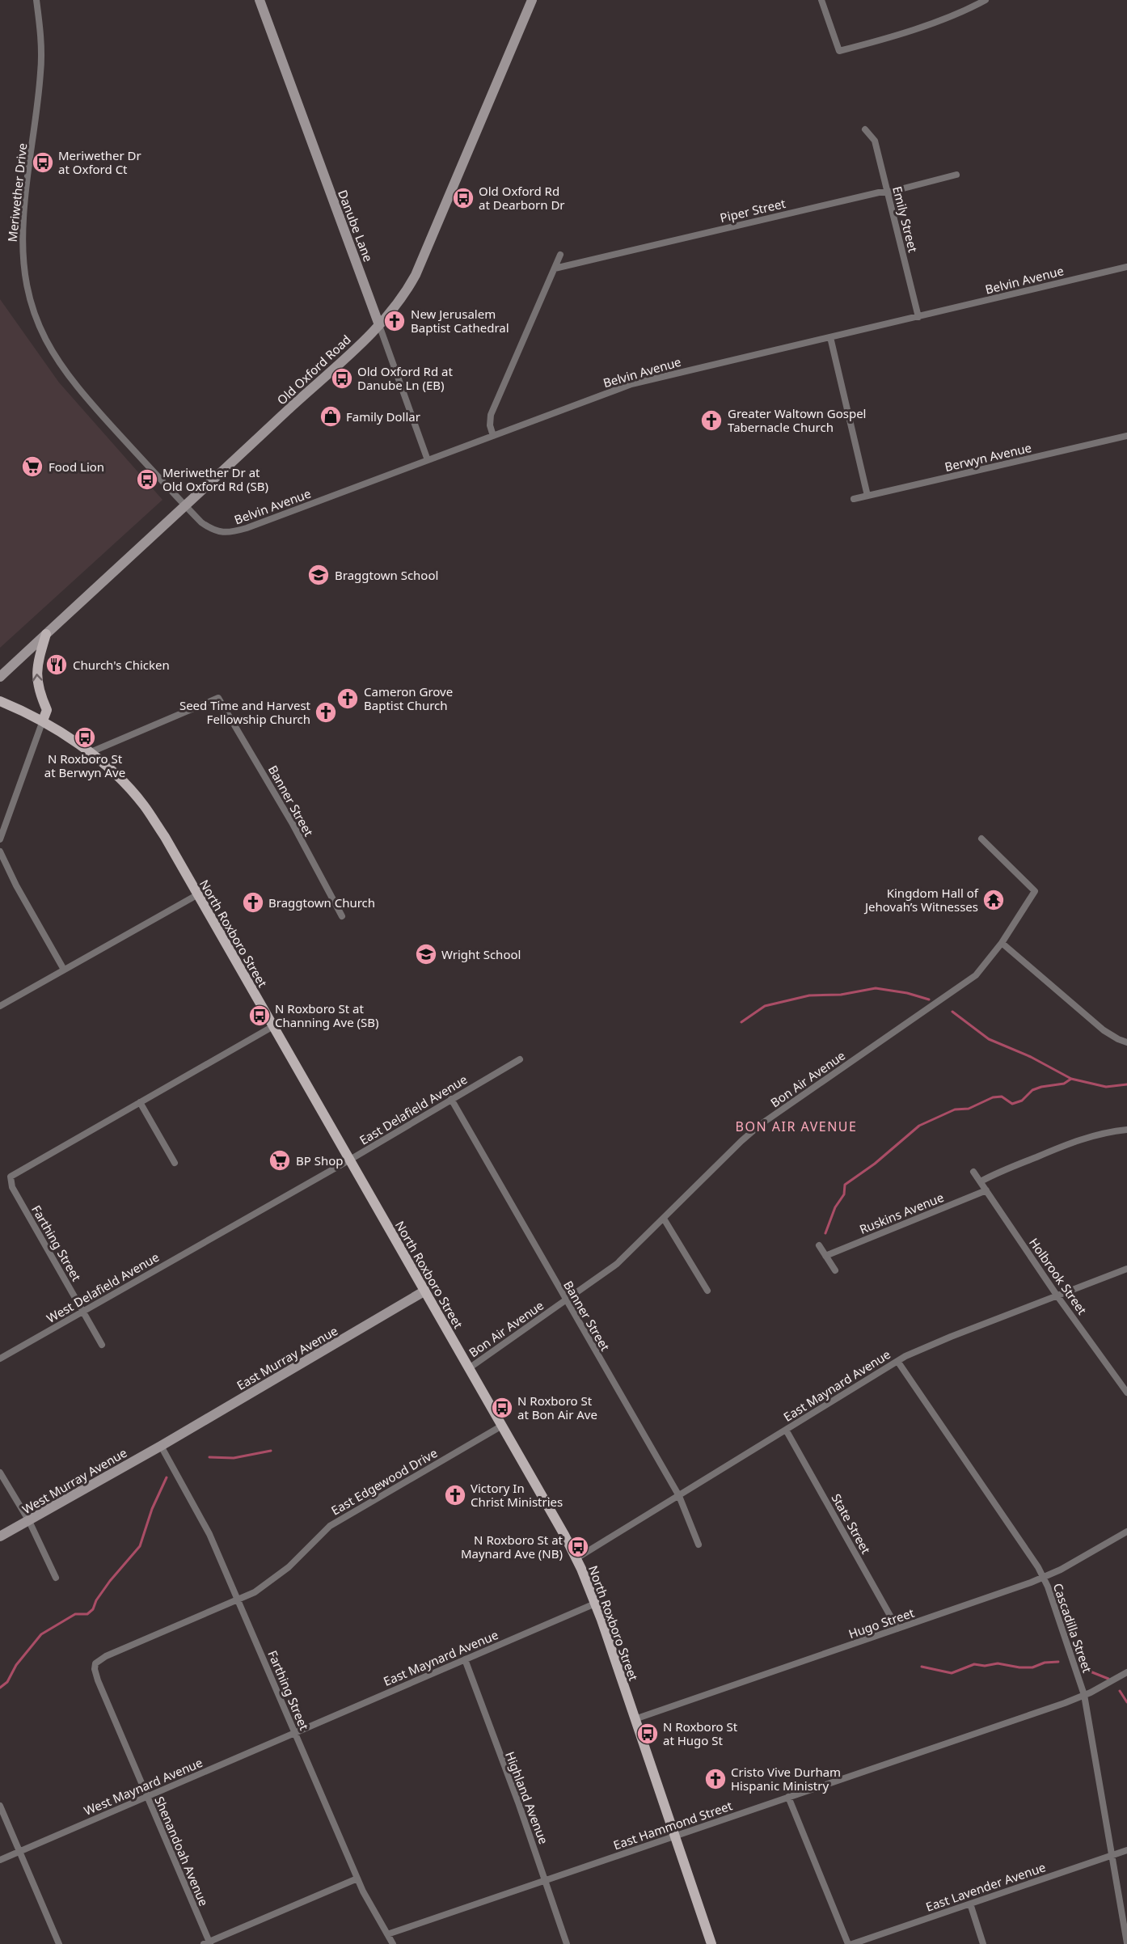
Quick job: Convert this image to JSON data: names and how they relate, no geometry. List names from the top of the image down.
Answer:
{
  "streets": {
    "main road": ["North Roxboro Street"],
    "street": [
      "Meriwether Drive",
      "Piper Street",
      "Emily Street",
      "Danube Lane",
      "Belvin Avenue",
      "Old Oxford Road",
      "Berwyn Avenue",
      "Banner Street",
      "Bon Air Avenue",
      "East Delafield Avenue",
      "Ruskins Avenue",
      "Farthing Street",
      "Holbrook Street",
      "West Delafield Avenue",
      "East Murray Avenue",
      "East Maynard Avenue",
      "West Murray Avenue",
      "East Edgewood Drive",
      "State Street",
      "Hugo Street",
      "Cascadilla Street",
      "West Maynard Avenue",
      "Highland Avenue",
      "East Hammond Street",
      "Shenandoah Avenue",
      "East Lavender Avenue"
    ]
  },
  "crossings": [
    ["Meriwether Drive", "Belvin Avenue"],
    ["Meriwether Drive", "Old Oxford Road"],
    ["Piper Street", "Emily Street"],
    ["Emily Street", "Belvin Avenue"],
    ["Danube Lane", "Belvin Avenue"],
    ["Danube Lane", "Old Oxford Road"],
    ["Belvin Avenue", "Old Oxford Road"],
    ["Banner Street", "North Roxboro Street"],
    ["Banner Street", "Bon Air Avenue"],
    ["Banner Street", "East Delafield Avenue"],
    ["Banner Street", "East Maynard Avenue"],
    ["North Roxboro Street", "Bon Air Avenue"],
    ["North Roxboro Street", "East Delafield Avenue"],
    ["North Roxboro Street", "East Murray Avenue"],
    ["North Roxboro Street", "East Maynard Avenue"],
    ["North Roxboro Street", "East Edgewood Drive"],
    ["North Roxboro Street", "Hugo Street"],
    ["North Roxboro Street", "East Hammond Street"],
    ["East Delafield Avenue", "West Delafield Avenue"],
    ["Ruskins Avenue", "Holbrook Street"],
    ["Farthing Street", "West Delafield Avenue"],
    ["Farthing Street", "East Murray Avenue"],
    ["Farthing Street", "East Maynard Avenue"],
    ["Farthing Street", "West Murray Avenue"],
    ["Farthing Street", "East Edgewood Drive"],
    ["Farthing Street", "West Maynard Avenue"],
    ["Farthing Street", "East Hammond Street"],
    ["Holbrook Street", "East Maynard Avenue"],
    ["East Murray Avenue", "West Murray Avenue"],
    ["East Maynard Avenue", "State Street"],
    ["East Maynard Avenue", "Cascadilla Street"],
    ["East Maynard Avenue", "West Maynard Avenue"],
    ["East Maynard Avenue", "Highland Avenue"],
    ["East Edgewood Drive", "Shenandoah Avenue"],
    ["State Street", "Hugo Street"],
    ["Hugo Street", "Cascadilla Street"],
    ["Cascadilla Street", "East Hammond Street"],
    ["Cascadilla Street", "East Lavender Avenue"],
    ["West Maynard Avenue", "Shenandoah Avenue"],
    ["Highland Avenue", "East Hammond Street"]
  ],
  "districts": ["BON AIR AVENUE"],
  "places": {
    "bus stop": [
      "Meriwether Dr at Oxford Ct",
      "Old Oxford Rd at Dearborn Dr",
      "Old Oxford Rd at Danube Ln (EB)",
      "Meriwether Dr at Old Oxford Rd (SB)",
      "N Roxboro St at Berwyn Ave",
      "N Roxboro St at Channing Ave (SB)",
      "N Roxboro St at Bon Air Ave",
      "N Roxboro St at Maynard Ave (NB)",
      "N Roxboro St at Hugo St"
    ],
    "church": [
      "New Jerusalem Baptist Cathedral",
      "Greater Waltown Gospel Tabernacle Church",
      "Cameron Grove Baptist Church",
      "Seed Time and Harvest Fellowship Church",
      "Braggtown Church",
      "Victory In Christ Ministries",
      "Cristo Vive Durham Hispanic Ministry"
    ],
    "shop": ["Family Dollar"],
    "supermarket": ["Food Lion", "BP Shop"],
    "school or university": ["Braggtown School", "Wright School"],
    "restaurant": ["Church's Chicken"],
    "temple": ["Kingdom Hall of Jehovah’s Witnesses"]
  }
}
